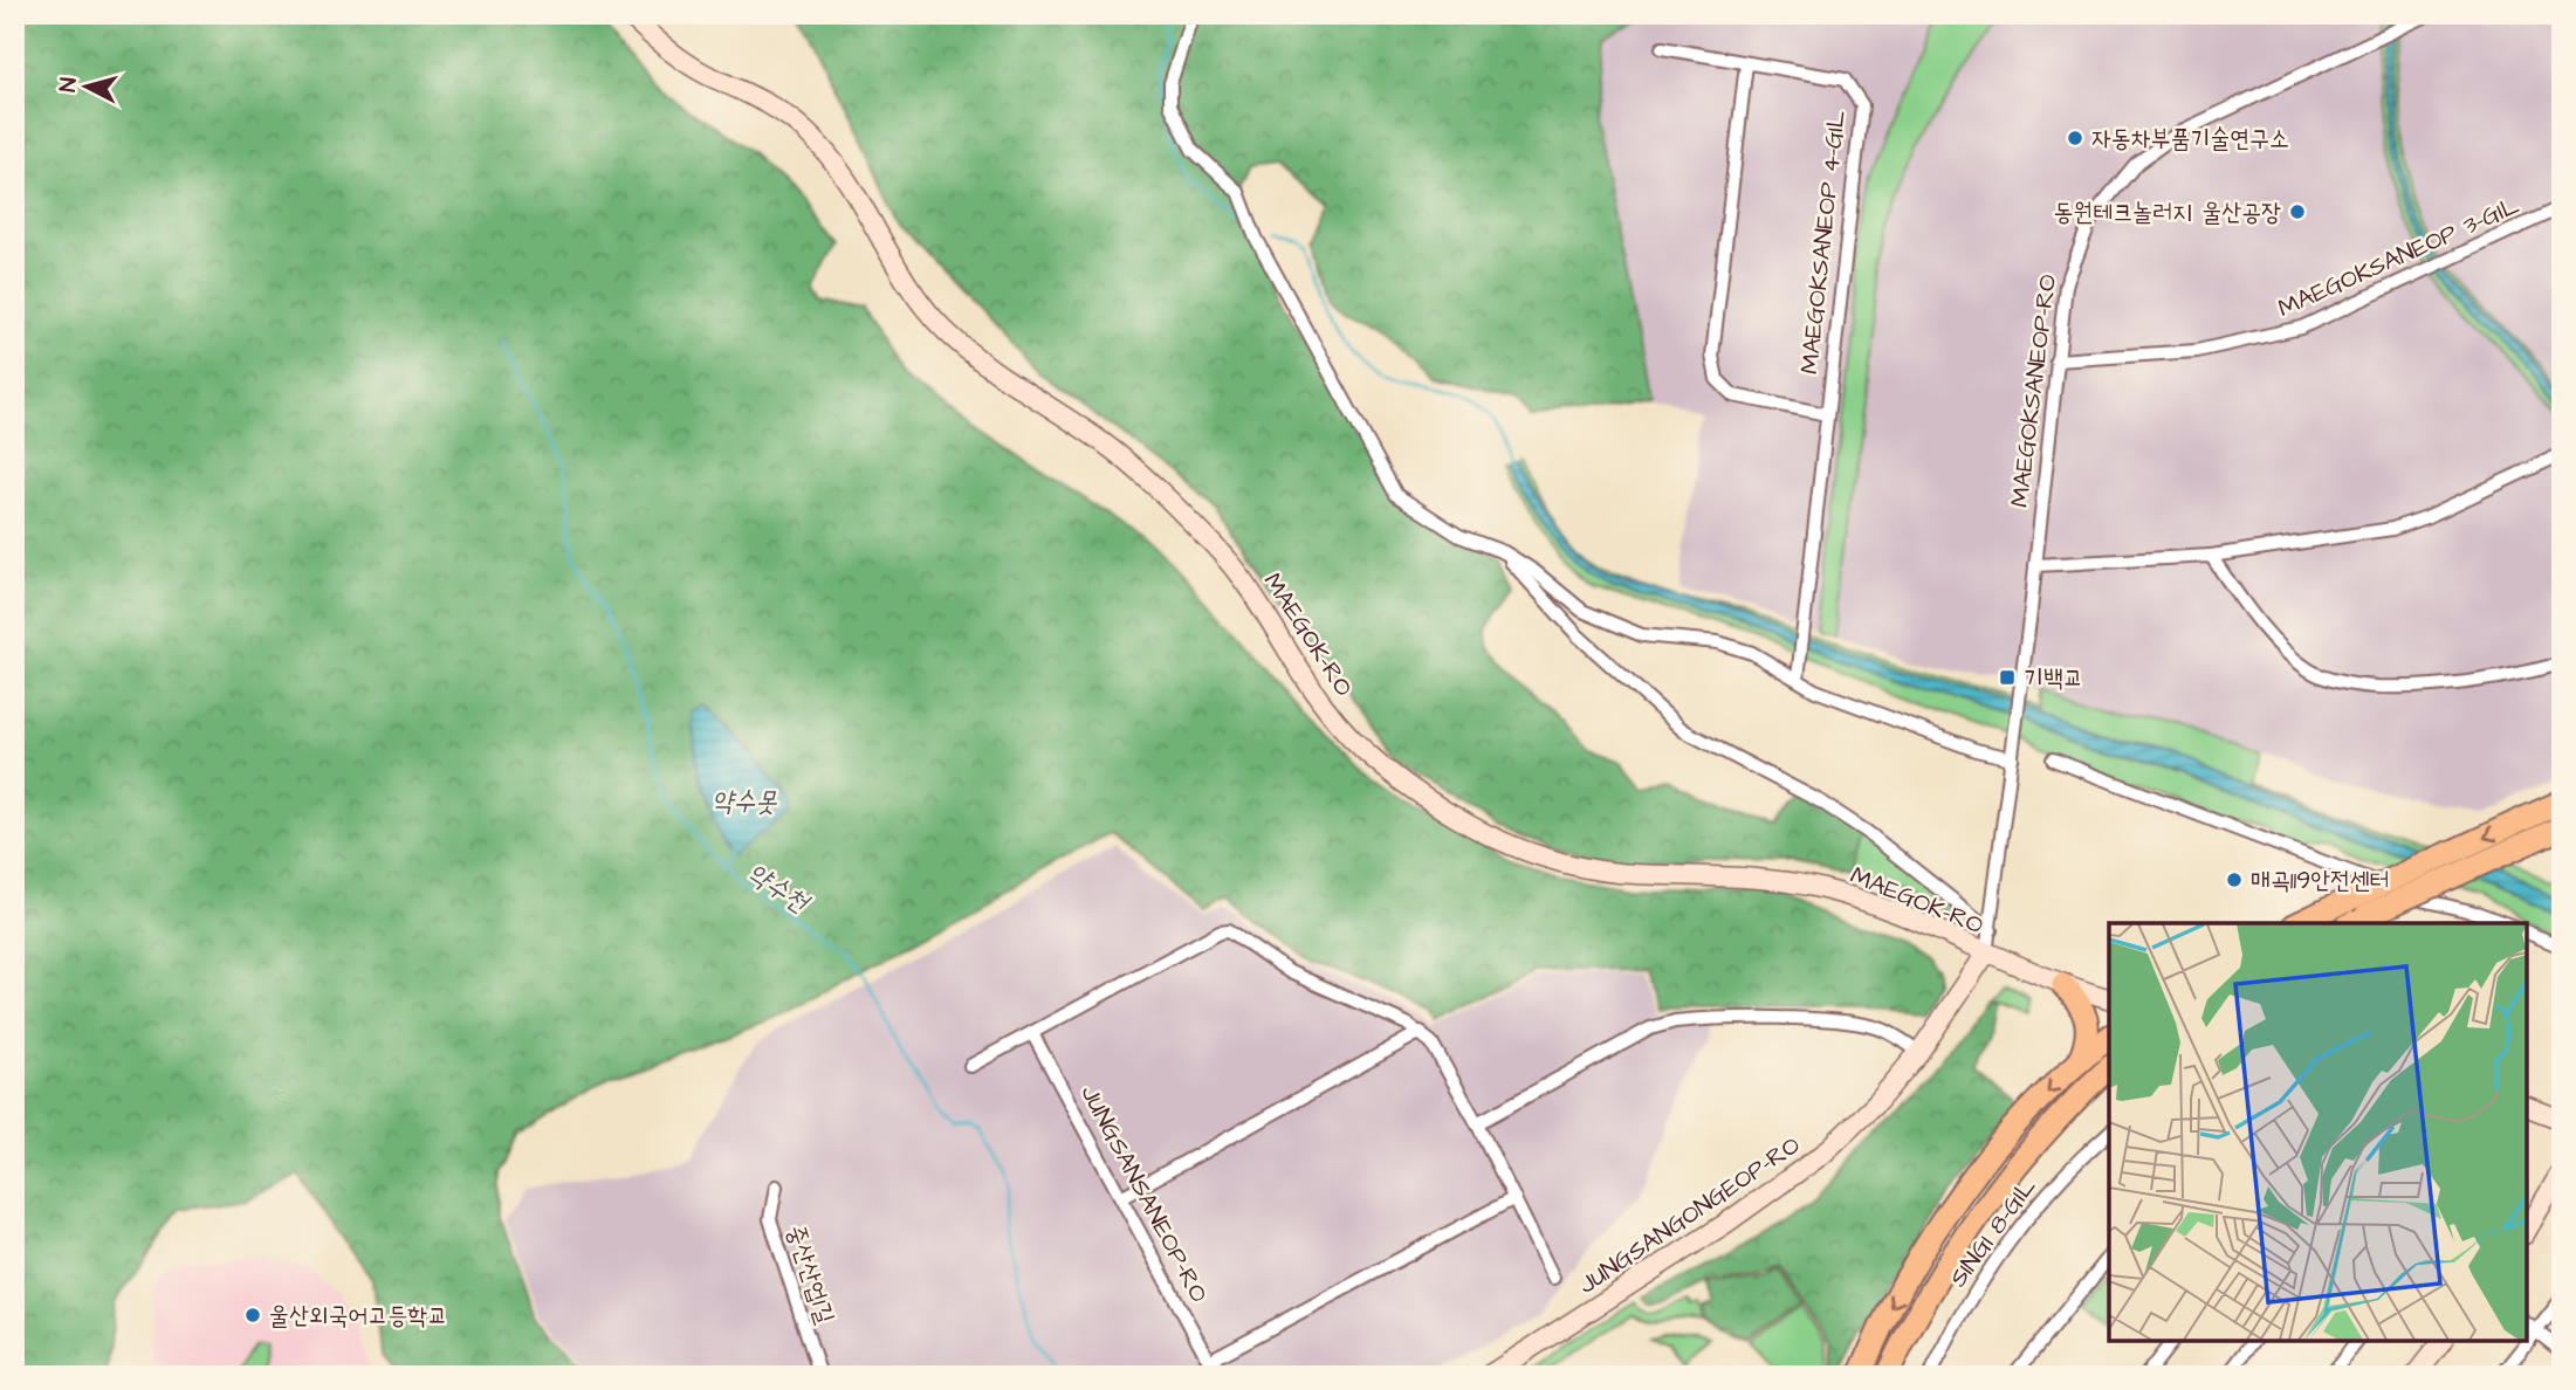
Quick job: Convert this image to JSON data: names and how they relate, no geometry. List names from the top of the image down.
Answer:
{
  "streets": {
    "street": [
      "MAEGOKSANEOP 4-GIL",
      "MAEGOKSANEOP 3-GIL",
      "MAEGOKSANEOP-RO",
      "MAEGOK-RO",
      "JUNGSANSANEOP-RO",
      "JUNGSANGONGEOP-RO",
      "SINGI 8-GIL",
      "중산산업1길"
    ]
  },
  "crossings": [
    ["MAEGOKSANEOP 3-GIL", "MAEGOKSANEOP-RO"],
    ["MAEGOK-RO", "JUNGSANGONGEOP-RO"]
  ],
  "water": ["약수못", "약수천"],
  "places": {
    "other": [
      "자동차부품기술연구소",
      "동원테크놀러지 울산공장",
      "매곡119안전센터",
      "울산외국어고등학교"
    ],
    "transit": ["기백교"]
  },
  "north": "left"
}
